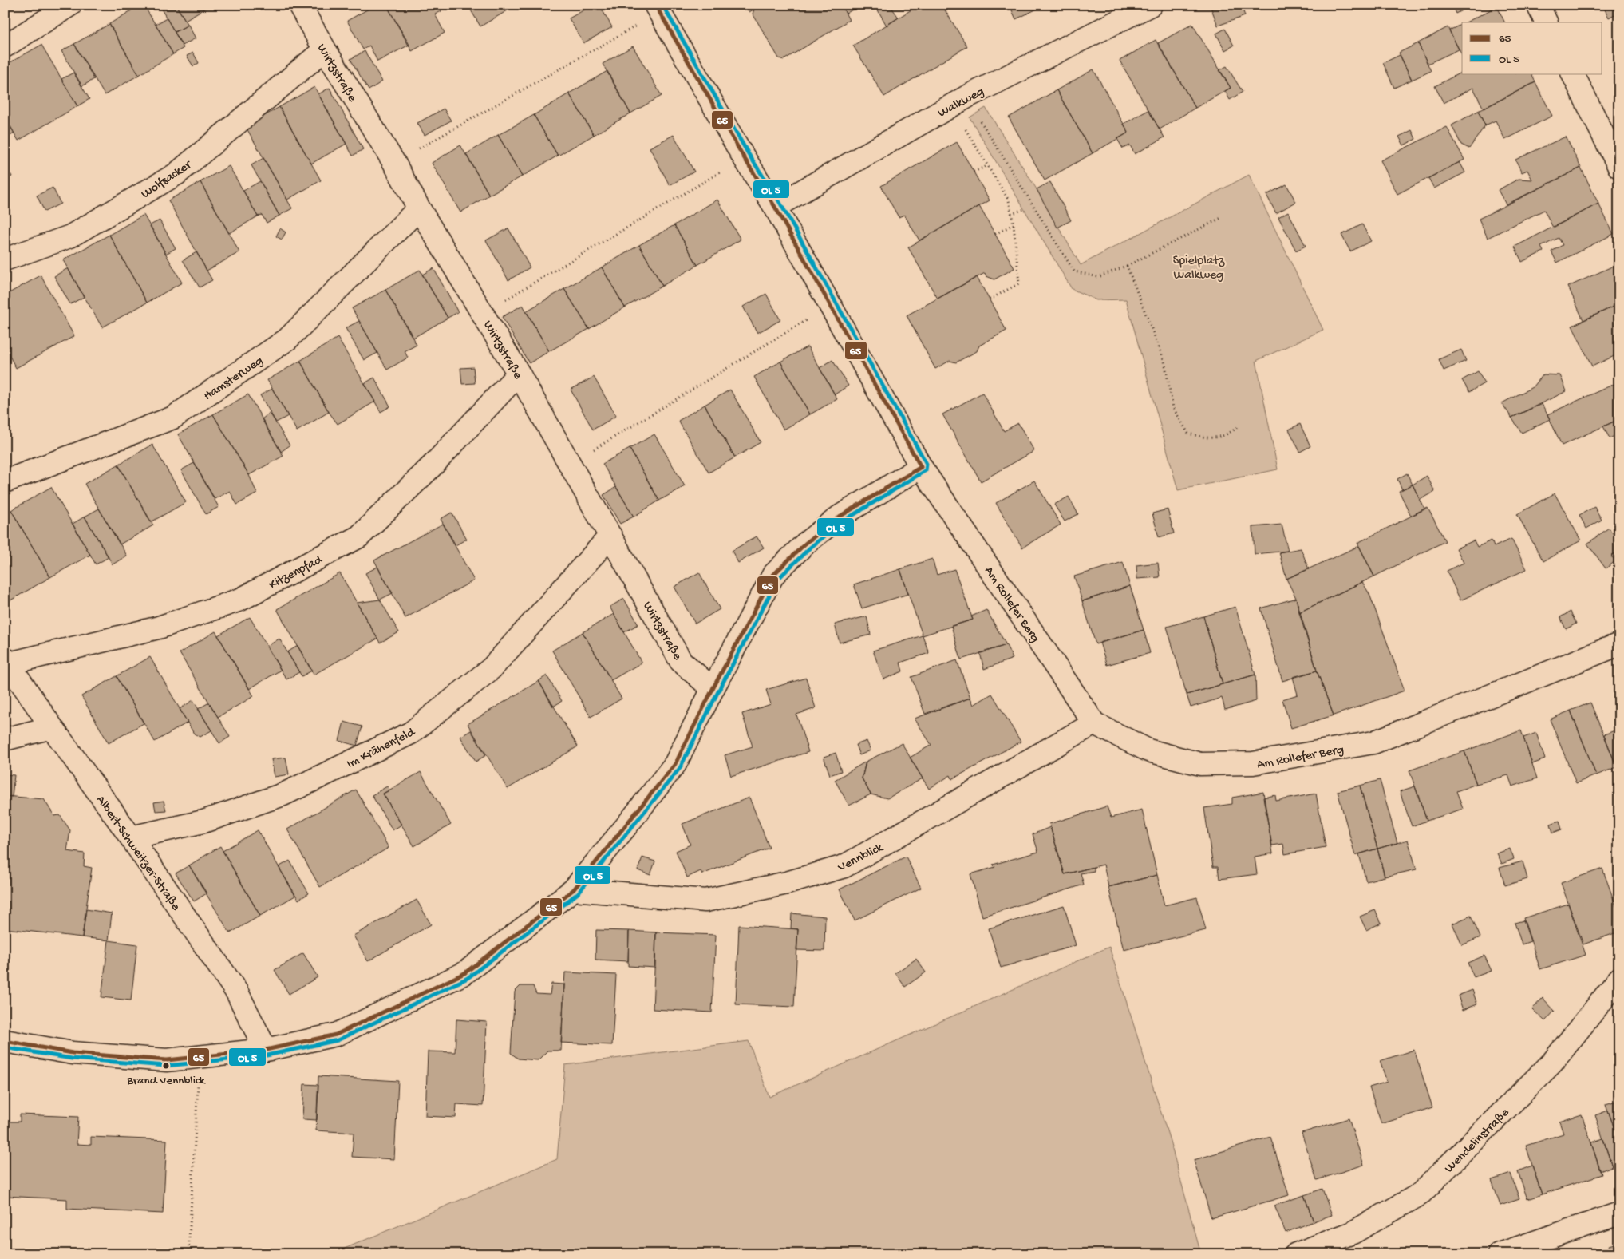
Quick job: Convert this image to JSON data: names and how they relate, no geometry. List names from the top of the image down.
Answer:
{
  "streets": {
    "street": [
      "Wirtzstraße",
      "Walkweg",
      "Wolfsacker",
      "Hamsterweg",
      "Kitzenpfad",
      "Am Rollefer Berg",
      "Im Krähenfeld",
      "Albert-Schweitzer-Straße",
      "Vennblick",
      "Wendelinstraße"
    ]
  },
  "crossings": [
    ["Wirtzstraße", "Wolfsacker"],
    ["Wirtzstraße", "Hamsterweg"],
    ["Wirtzstraße", "Kitzenpfad"],
    ["Wirtzstraße", "Im Krähenfeld"],
    ["Walkweg", "Am Rollefer Berg"],
    ["Kitzenpfad", "Albert-Schweitzer-Straße"],
    ["Am Rollefer Berg", "Vennblick"],
    ["Im Krähenfeld", "Albert-Schweitzer-Straße"]
  ],
  "parks": ["Spielplatz Walkweg"],
  "places": ["Brand Vennblick"],
  "lines": ["transit line 65"],
  "legend": ["65", "OL 5"]
}
